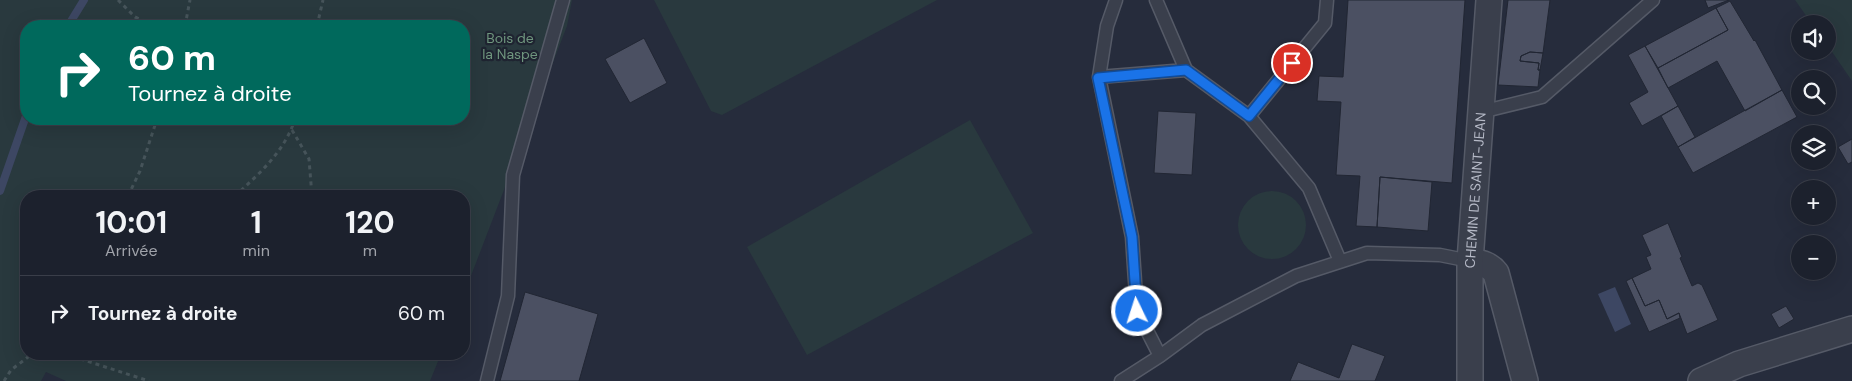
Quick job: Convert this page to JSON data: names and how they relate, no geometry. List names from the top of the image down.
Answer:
{
  "streets": {
    "street": ["CHEMIN DE SAINT-JEAN"]
  },
  "parks": ["Bois de la Naspe"],
  "page": {
    "map_buttons": ["+", "−"],
    "turn": ["60 m", "Tournez à droite"],
    "eta": [
      "10:01",
      "Arrivée",
      "1",
      "min",
      "120",
      "m"
    ],
    "list": [
      {
        "name": "Tournez à droite",
        "value": "60 m"
      }
    ]
  }
}
